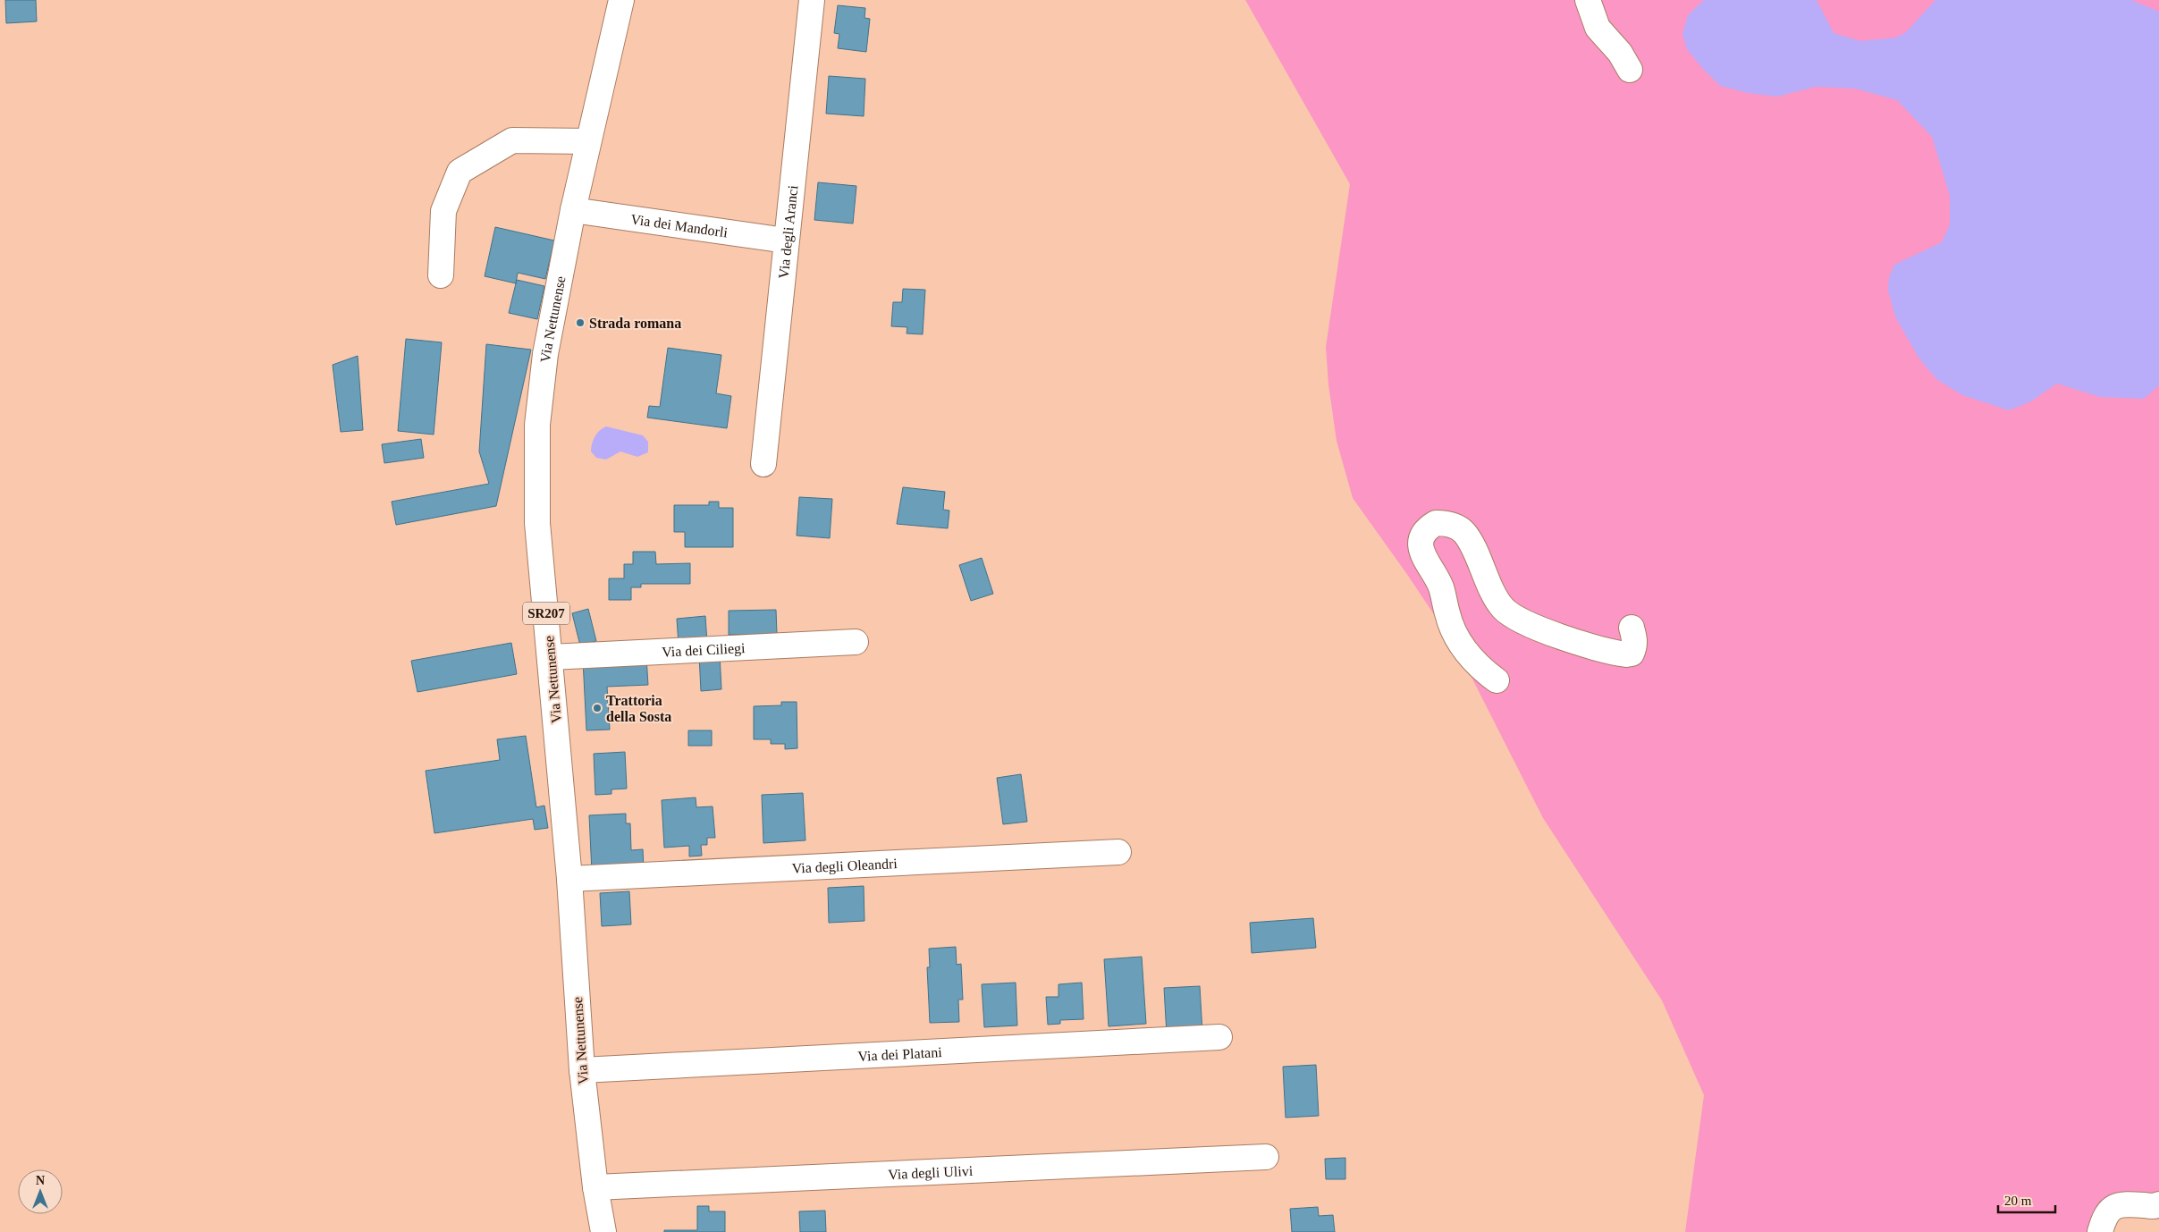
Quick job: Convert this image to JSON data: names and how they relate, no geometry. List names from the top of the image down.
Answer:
{
  "streets": {
    "street": [
      "Via dei Mandorli",
      "Via degli Aranci",
      "Via Nettunense",
      "SR207",
      "Via dei Ciliegi",
      "Via degli Oleandri",
      "Via dei Platani",
      "Via degli Ulivi"
    ]
  },
  "crossings": [
    ["Via dei Mandorli", "Via degli Aranci"],
    ["Via dei Mandorli", "Via Nettunense"],
    ["Via Nettunense", "Via dei Ciliegi"],
    ["Via Nettunense", "Via degli Oleandri"],
    ["Via Nettunense", "Via dei Platani"],
    ["Via Nettunense", "Via degli Ulivi"]
  ],
  "places": ["Strada romana", "Trattoria della Sosta"],
  "scale_bar": "20 m",
  "north": "top"
}
